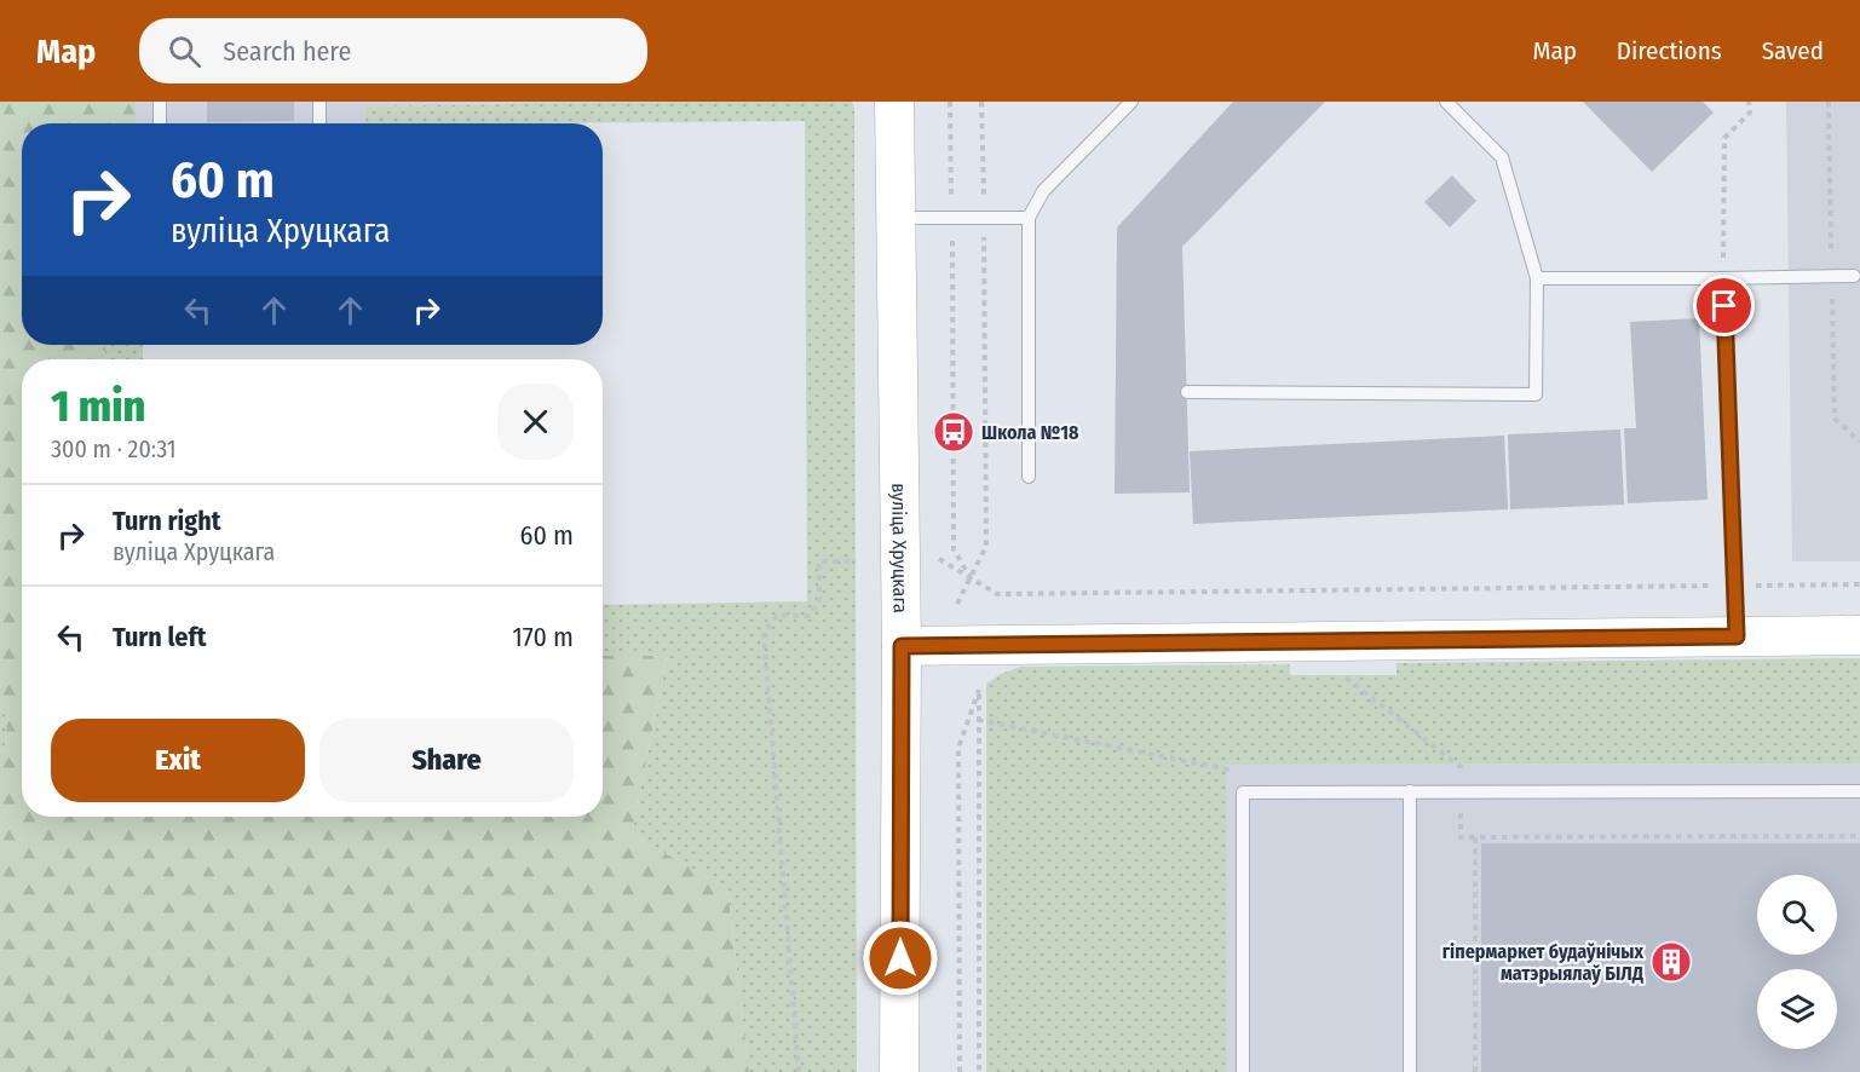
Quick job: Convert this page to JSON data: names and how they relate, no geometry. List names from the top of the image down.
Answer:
{
  "streets": {
    "main road": ["вуліца Хруцкага"]
  },
  "places": {
    "bus stop": ["Школа №18"],
    "building": ["гіпермаркет будаўнічых матэрыялаў БІЛД"]
  },
  "page": {
    "header": "Map",
    "search": "Search here",
    "nav": ["Map", "Directions", "Saved"],
    "turn": ["60 m", "вуліца Хруцкага"],
    "heading": ["1 min", "300 m · 20:31"],
    "list": [
      {
        "name": "Turn right",
        "note": "вуліца Хруцкага",
        "value": "60 m"
      },
      {
        "name": "Turn left",
        "value": "170 m"
      }
    ],
    "buttons": ["Exit", "Share"]
  }
}
